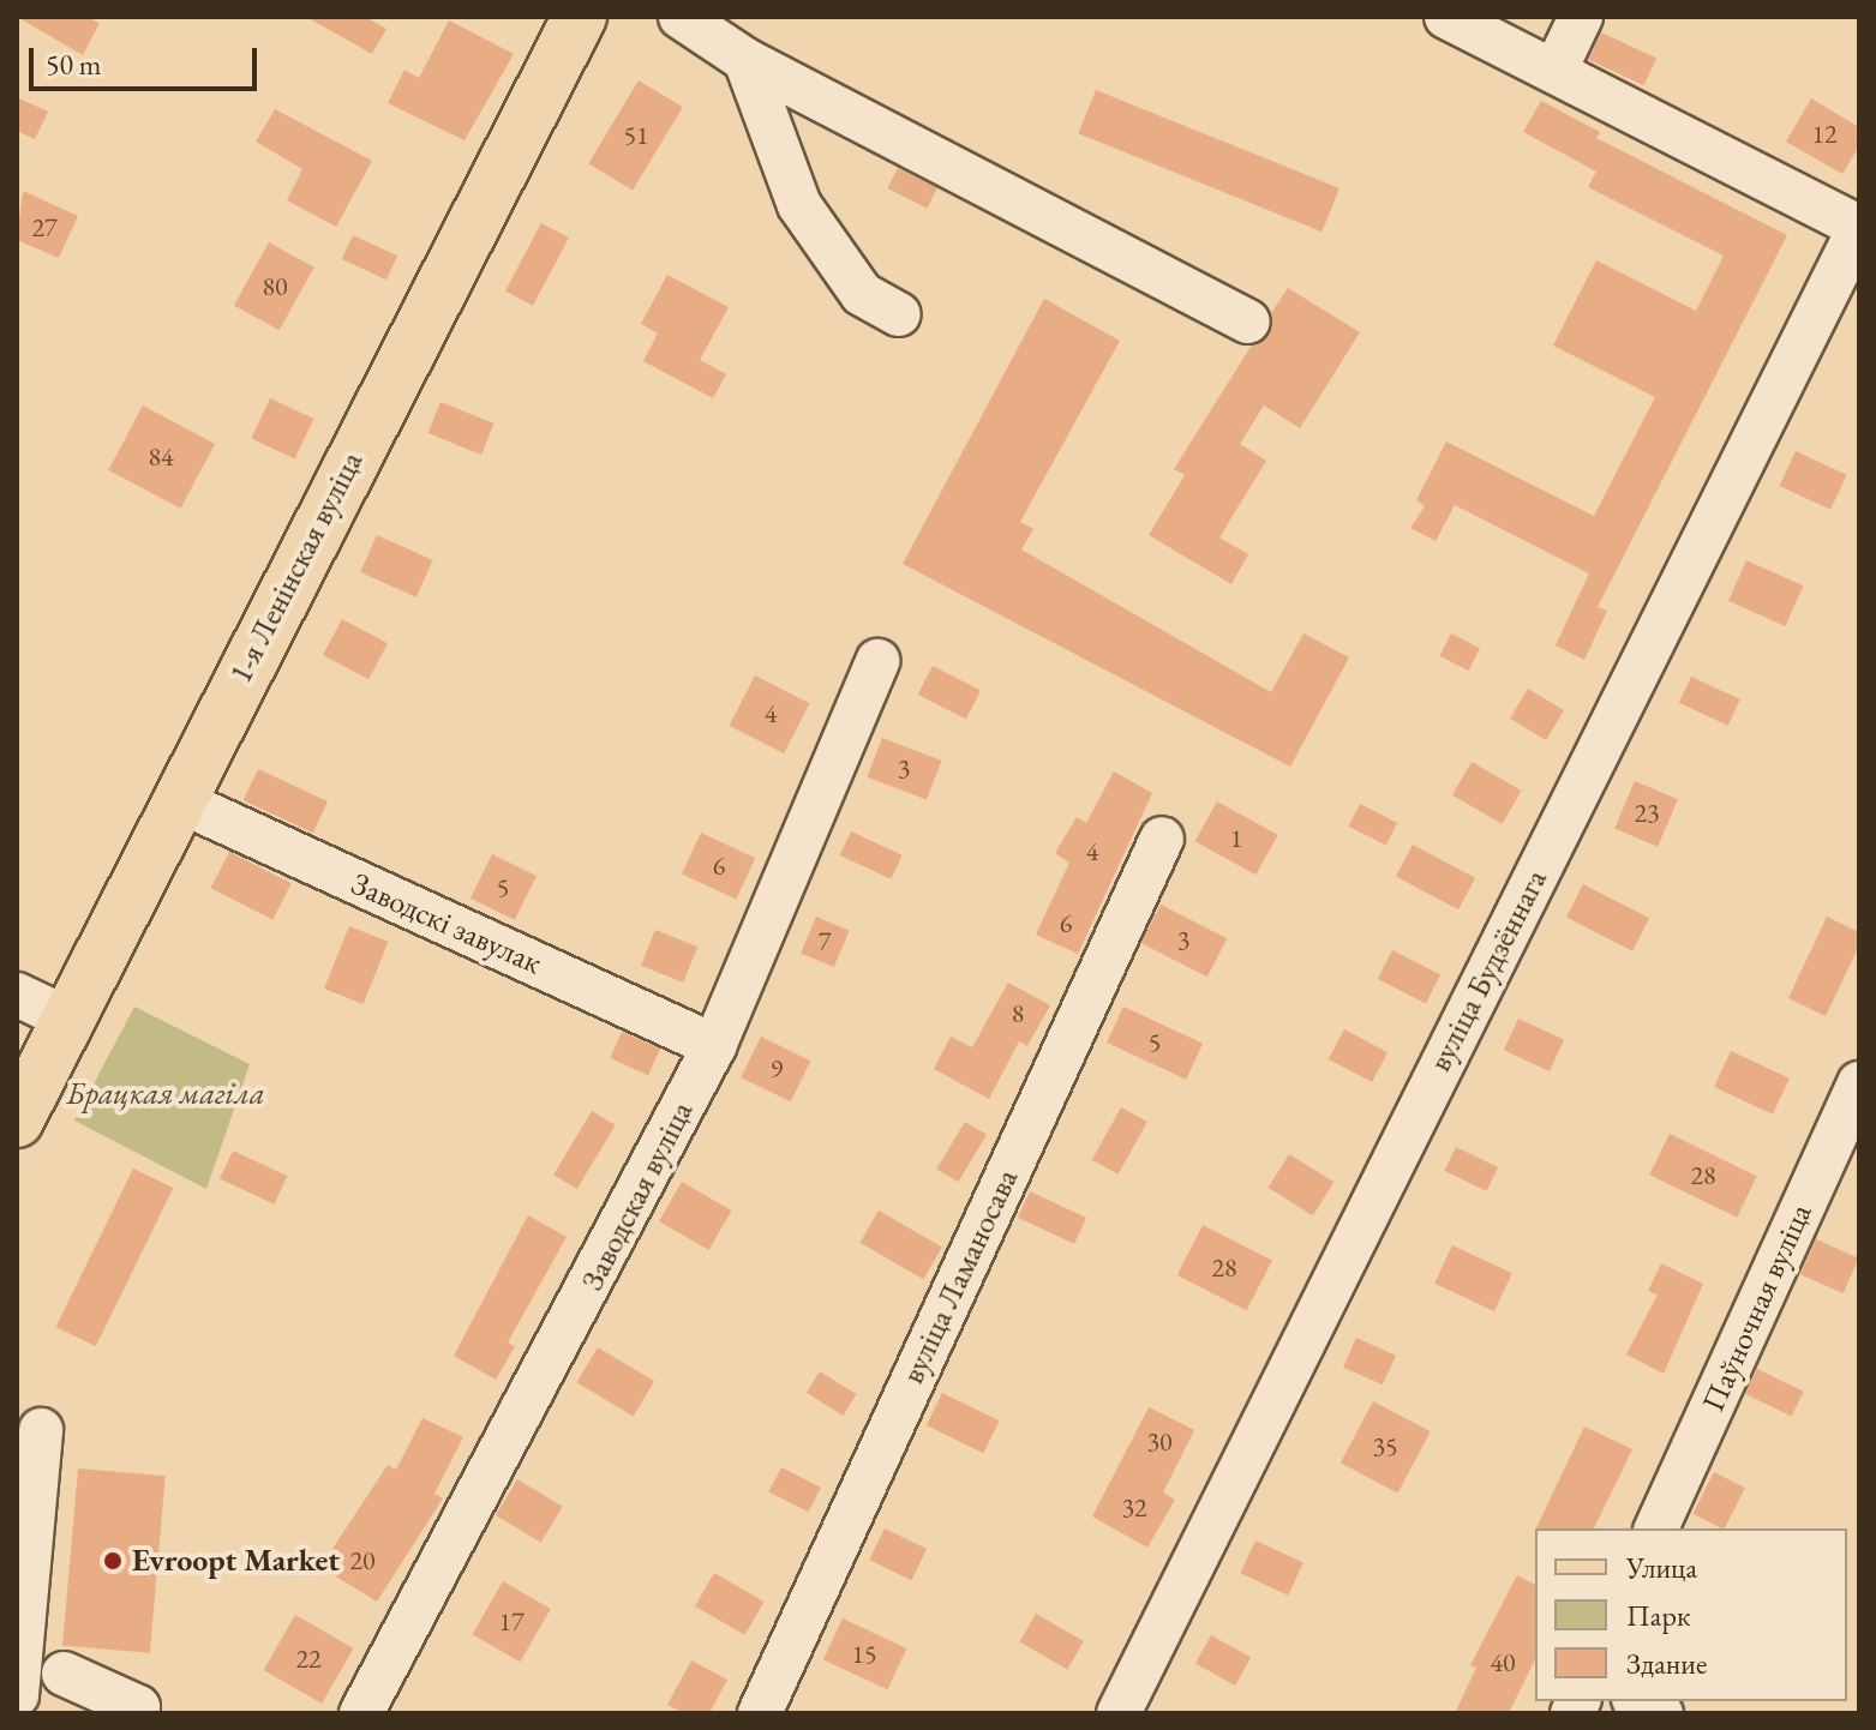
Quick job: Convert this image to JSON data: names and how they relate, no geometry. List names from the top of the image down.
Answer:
{
  "streets": {
    "main road": ["1-я Ленінская вуліца"],
    "street": [
      "Заводскі завулак",
      "вуліца Будзённага",
      "Заводская вуліца",
      "вуліца Ламаносава",
      "Паўночная вуліца"
    ]
  },
  "crossings": [
    ["1-я Ленінская вуліца", "Заводскі завулак"],
    ["Заводскі завулак", "Заводская вуліца"]
  ],
  "parks": ["Брацкая магіла"],
  "places": ["Evroopt Market"],
  "house_numbers": [
    "12",
    "51",
    "27",
    "80",
    "84",
    "4",
    "3",
    "23",
    "1",
    "4",
    "6",
    "5",
    "6",
    "3",
    "7",
    "8",
    "5",
    "9",
    "28",
    "28",
    "30",
    "35",
    "32",
    "20",
    "17",
    "15",
    "22",
    "40"
  ],
  "legend": ["Улица", "Парк", "Здание"],
  "scale_bar": "50 m"
}
